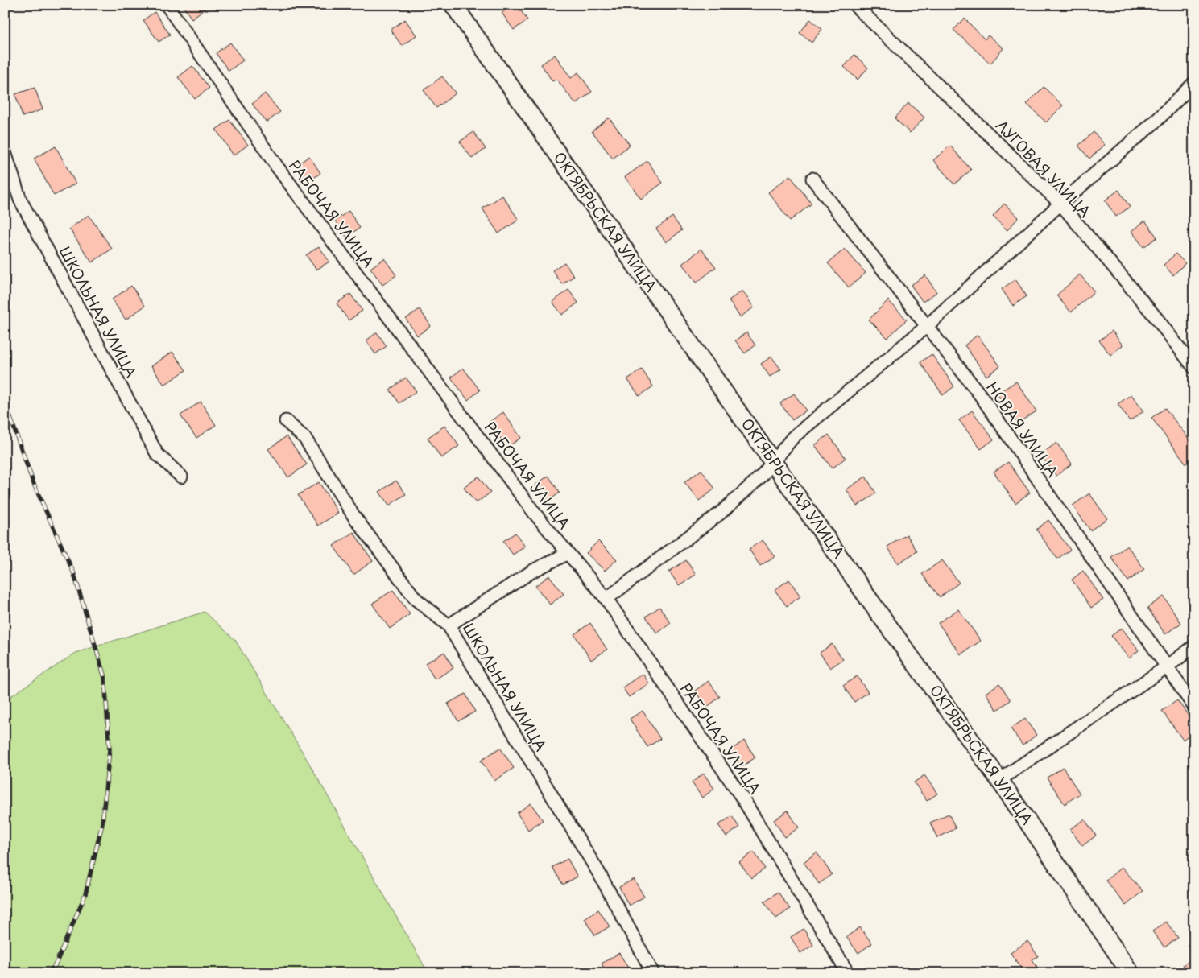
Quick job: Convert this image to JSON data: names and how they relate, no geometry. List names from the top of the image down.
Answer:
{
  "streets": {
    "street": [
      "ЛУГОВАЯ УЛИЦА",
      "РАБОЧАЯ УЛИЦА",
      "ОКТЯБРЬСКАЯ УЛИЦА",
      "ШКОЛЬНАЯ УЛИЦА",
      "НОВАЯ УЛИЦА"
    ]
  }
}
